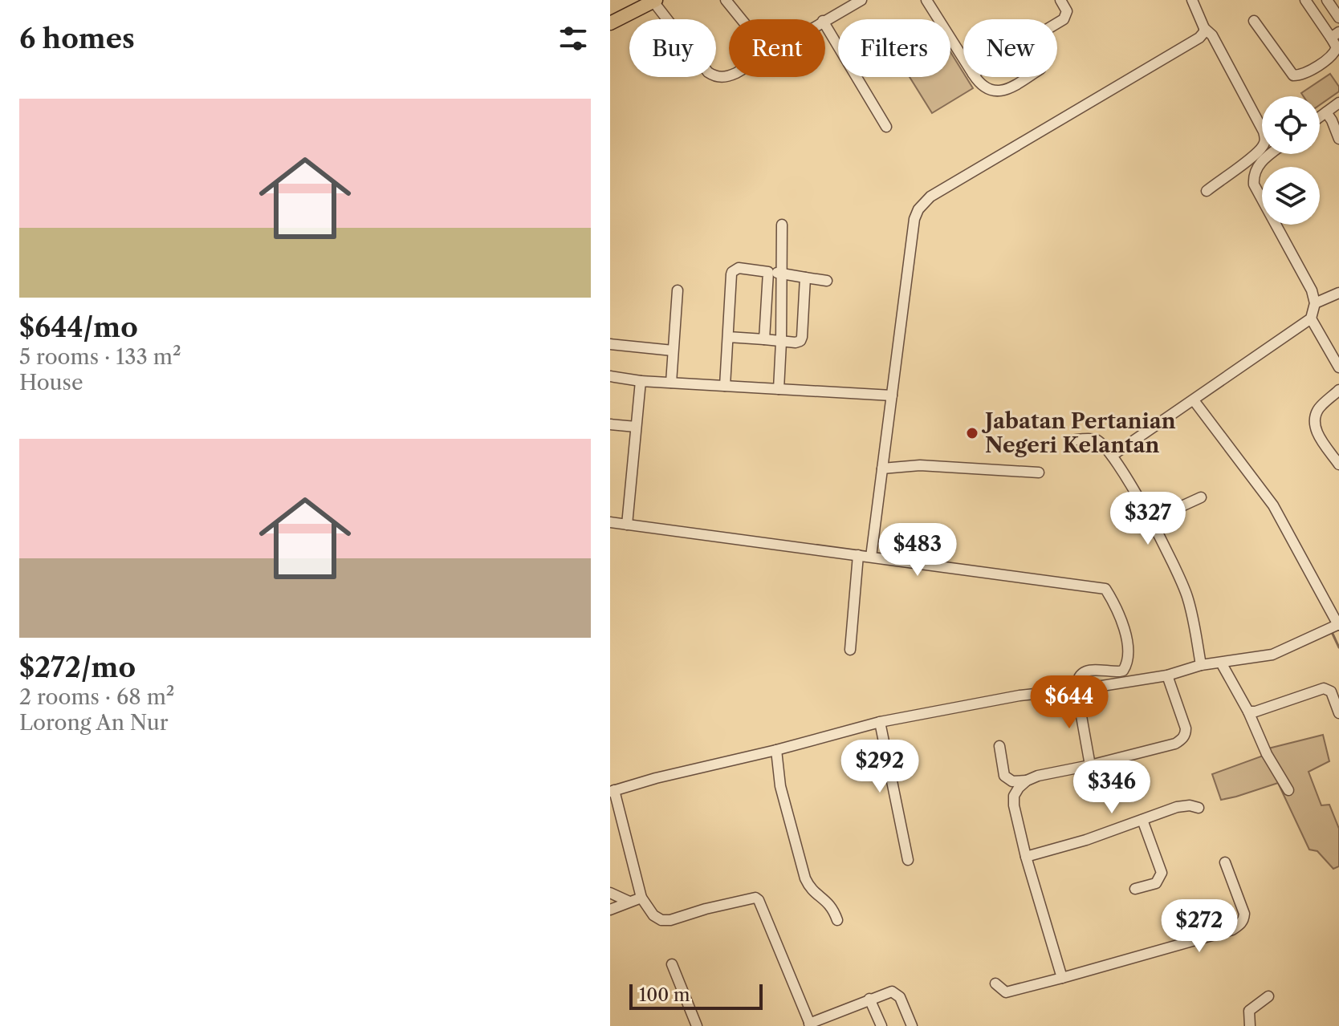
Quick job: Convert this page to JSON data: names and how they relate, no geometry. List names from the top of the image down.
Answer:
{
  "places": ["Jabatan Pertanian Negeri Kelantan"],
  "scale_bar": "100 m",
  "page": {
    "heading": "6 homes",
    "chip": [
      "Buy",
      "Rent",
      "Filters",
      "New"
    ],
    "list": [
      {
        "name": "$644/mo",
        "note": "5 rooms · 133 m² · House"
      },
      {
        "name": "$272/mo",
        "note": "2 rooms · 68 m² · Lorong An Nur"
      }
    ],
    "price": [
      "$327",
      "$483",
      "$644",
      "$292",
      "$346",
      "$272"
    ],
    "scale": "100 m"
  }
}
